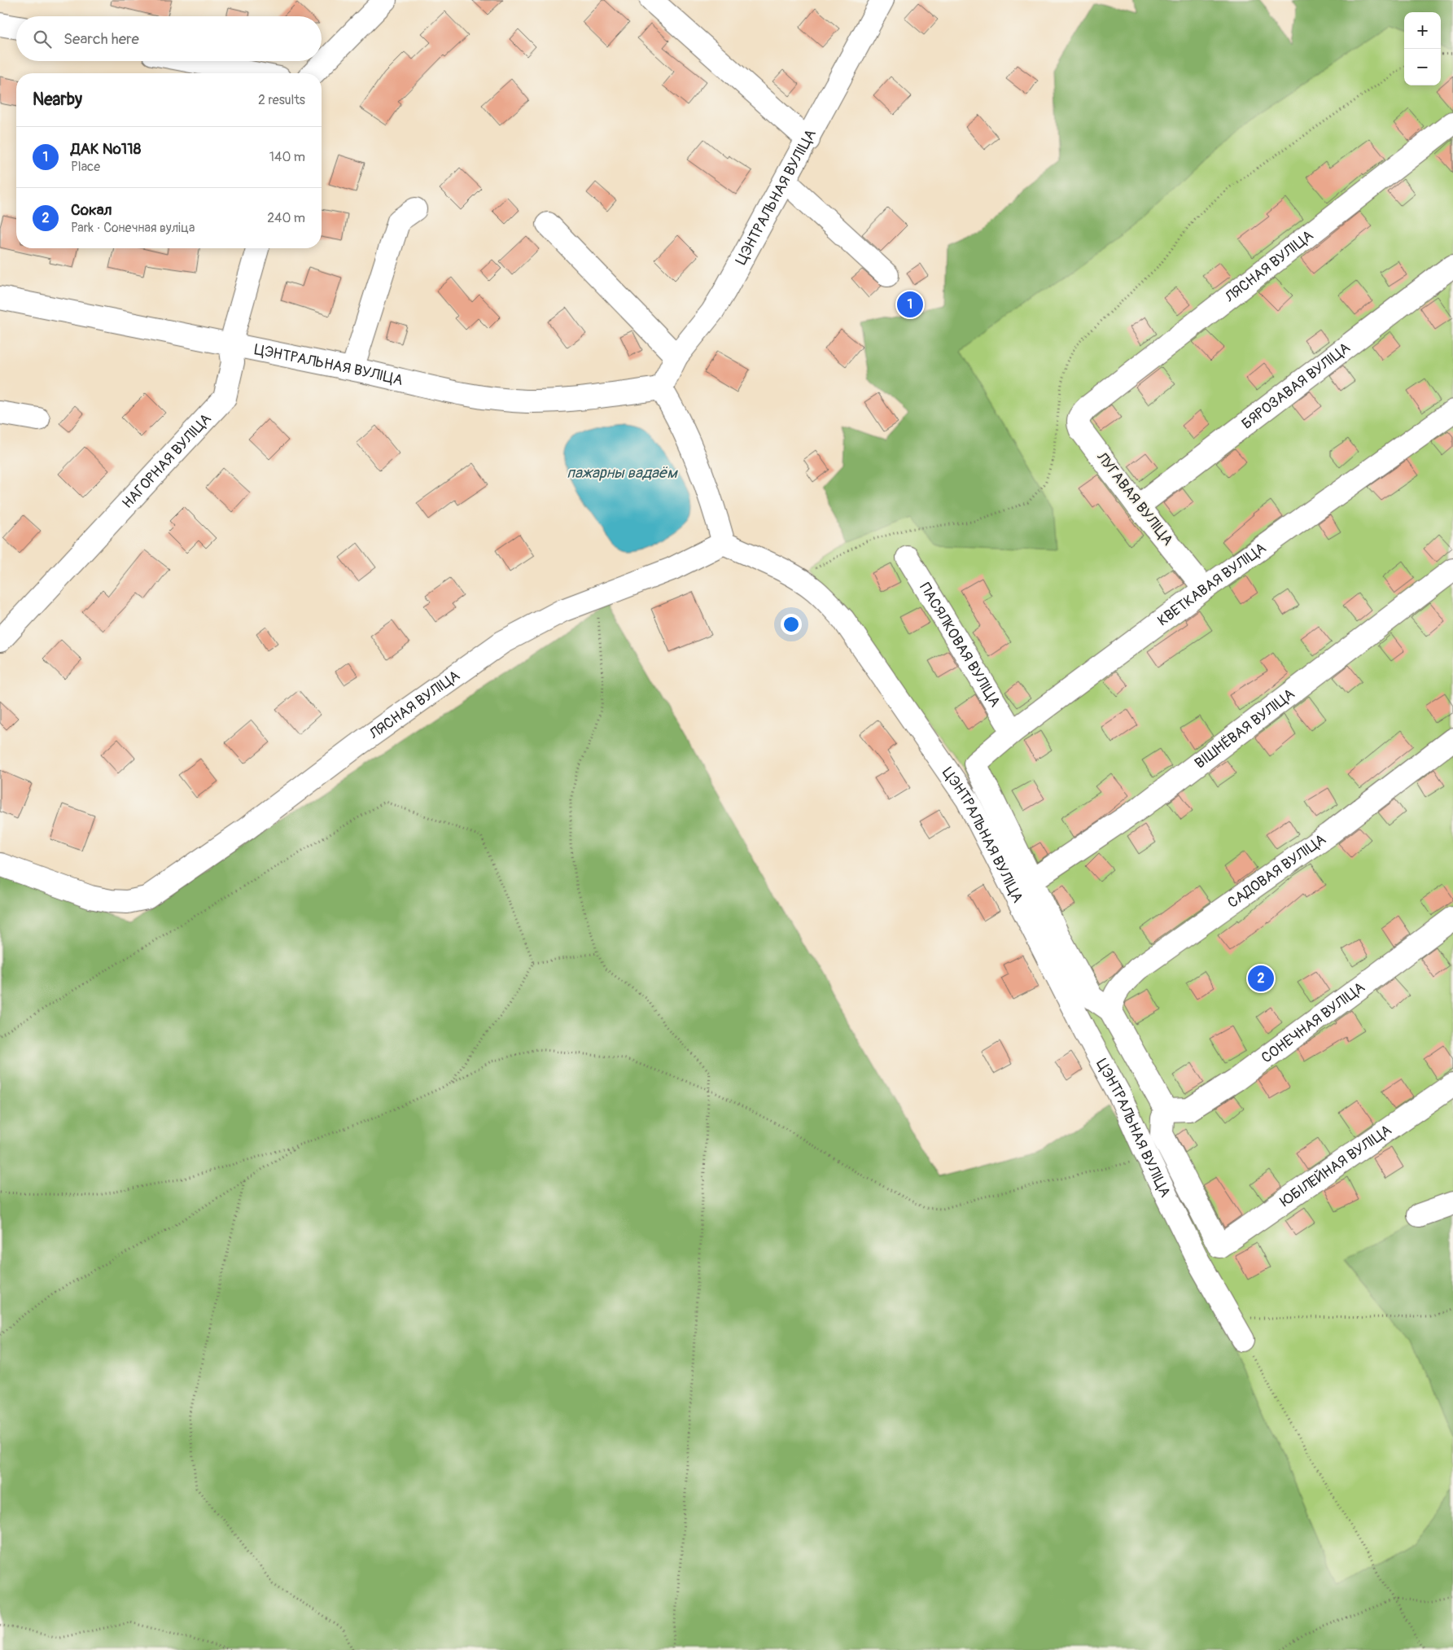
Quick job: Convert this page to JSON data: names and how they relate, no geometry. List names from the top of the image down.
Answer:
{
  "streets": {
    "street": [
      "ЦЭНТРАЛЬНАЯ ВУЛІЦА",
      "ЛЯСНАЯ ВУЛІЦА",
      "БЯРОЗАВАЯ ВУЛІЦА",
      "НАГОРНАЯ ВУЛІЦА",
      "ЛУГАВАЯ ВУЛІЦА",
      "КВЕТКАВАЯ ВУЛІЦА",
      "ПАСЯЛКОВАЯ ВУЛІЦА",
      "ВІШНЁВАЯ ВУЛІЦА",
      "САДОВАЯ ВУЛІЦА",
      "СОНЕЧНАЯ ВУЛІЦА",
      "ЮБІЛЕЙНАЯ ВУЛІЦА"
    ]
  },
  "crossings": [
    ["ЦЭНТРАЛЬНАЯ ВУЛІЦА", "ЛЯСНАЯ ВУЛІЦА"],
    ["ЦЭНТРАЛЬНАЯ ВУЛІЦА", "НАГОРНАЯ ВУЛІЦА"],
    ["ЛЯСНАЯ ВУЛІЦА", "ЛУГАВАЯ ВУЛІЦА"],
    ["БЯРОЗАВАЯ ВУЛІЦА", "ЛУГАВАЯ ВУЛІЦА"],
    ["ЛУГАВАЯ ВУЛІЦА", "КВЕТКАВАЯ ВУЛІЦА"],
    ["КВЕТКАВАЯ ВУЛІЦА", "ПАСЯЛКОВАЯ ВУЛІЦА"],
    ["КВЕТКАВАЯ ВУЛІЦА", "ВІШНЁВАЯ ВУЛІЦА"],
    ["СОНЕЧНАЯ ВУЛІЦА", "ЮБІЛЕЙНАЯ ВУЛІЦА"]
  ],
  "water": ["пажарны вадаём"],
  "page": {
    "map_buttons": ["+", "−"],
    "search": "Search here",
    "heading": ["Nearby", "2 results"],
    "list": [
      {
        "mark": "1",
        "name": "ДАК №118",
        "note": "Place",
        "value": "140 m"
      },
      {
        "mark": "2",
        "name": "Сокал",
        "note": "Park · Сонечная вуліца",
        "value": "240 m"
      }
    ],
    "pins": ["1", "2"]
  }
}
